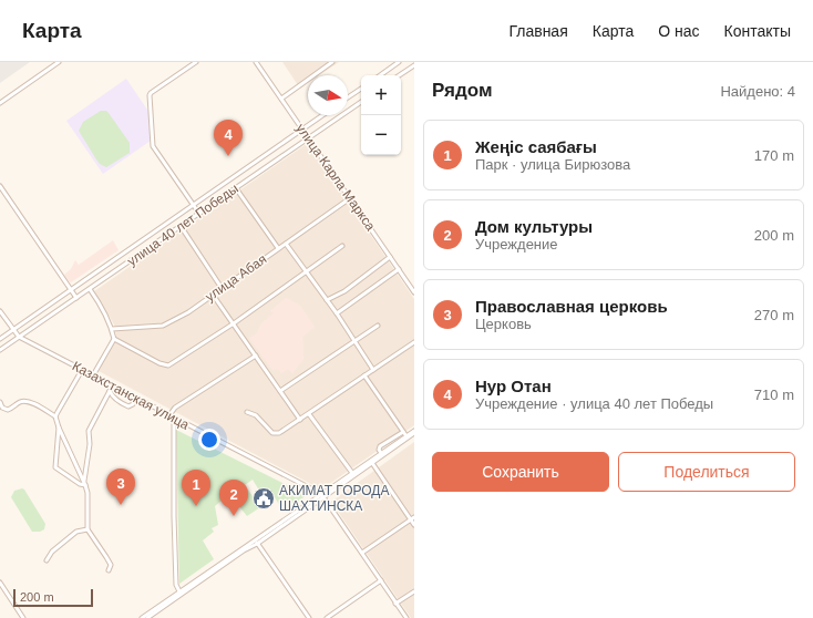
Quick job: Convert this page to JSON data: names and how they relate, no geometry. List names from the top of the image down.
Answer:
{
  "streets": {
    "street": [
      "улица Карла Маркса",
      "улица 40 лет Победы",
      "улица Абая",
      "Казахстанская улица"
    ]
  },
  "crossings": [
    ["улица Карла Маркса", "улица 40 лет Победы"],
    ["улица Карла Маркса", "улица Абая"],
    ["улица 40 лет Победы", "Казахстанская улица"]
  ],
  "places": {
    "public building": ["АКИМАТ ГОРОДА ШАХТИНСКА"]
  },
  "scale_bar": "200 m",
  "north": "right",
  "page": {
    "header": "Карта",
    "nav": [
      "Главная",
      "Карта",
      "О нас",
      "Контакты"
    ],
    "heading": ["Рядом", "Найдено: 4"],
    "map_buttons": ["+", "−"],
    "pins": [
      "4",
      "3",
      "1",
      "2"
    ],
    "list": [
      {
        "mark": "1",
        "name": "Жеңіс саябағы",
        "note": "Парк · улица Бирюзова",
        "value": "170 m"
      },
      {
        "mark": "2",
        "name": "Дом культуры",
        "note": "Учреждение",
        "value": "200 m"
      },
      {
        "mark": "3",
        "name": "Православная церковь",
        "note": "Церковь",
        "value": "270 m"
      },
      {
        "mark": "4",
        "name": "Нур Отан",
        "note": "Учреждение · улица 40 лет Победы",
        "value": "710 m"
      }
    ],
    "buttons": ["Сохранить", "Поделиться"],
    "scale": "200 m"
  }
}
